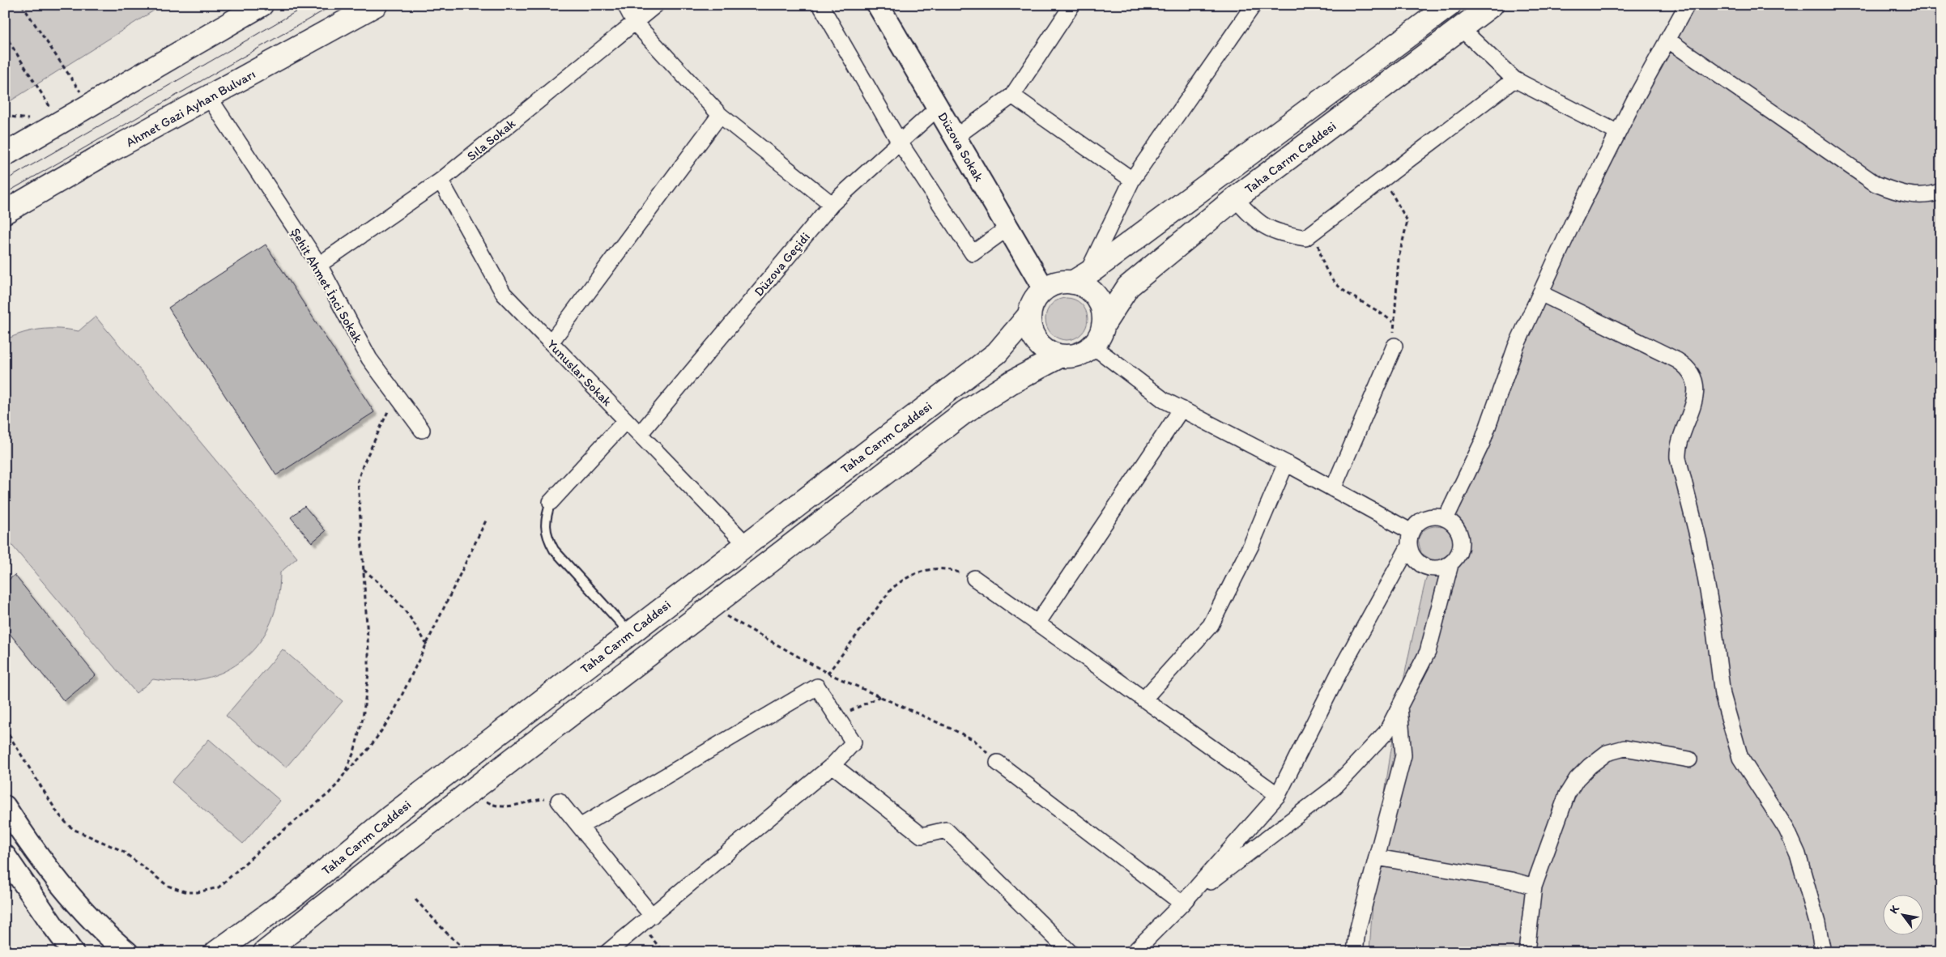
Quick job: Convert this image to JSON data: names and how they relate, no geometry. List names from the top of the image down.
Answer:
{
  "streets": {
    "main road": ["Ahmet Gazi Ayhan Bulvarı", "Taha Carım Caddesi"],
    "street": [
      "Sıla Sokak",
      "Düzova Sokak",
      "Düzova Geçidi",
      "Şehit Ahmet İnci Sokak",
      "Yunuslar Sokak"
    ]
  },
  "crossings": [
    ["Ahmet Gazi Ayhan Bulvarı", "Şehit Ahmet İnci Sokak"],
    ["Sıla Sokak", "Şehit Ahmet İnci Sokak"],
    ["Sıla Sokak", "Yunuslar Sokak"],
    ["Düzova Sokak", "Taha Carım Caddesi"],
    ["Düzova Sokak", "Düzova Geçidi"],
    ["Taha Carım Caddesi", "Yunuslar Sokak"],
    ["Düzova Geçidi", "Yunuslar Sokak"]
  ],
  "north": "top left"
}
